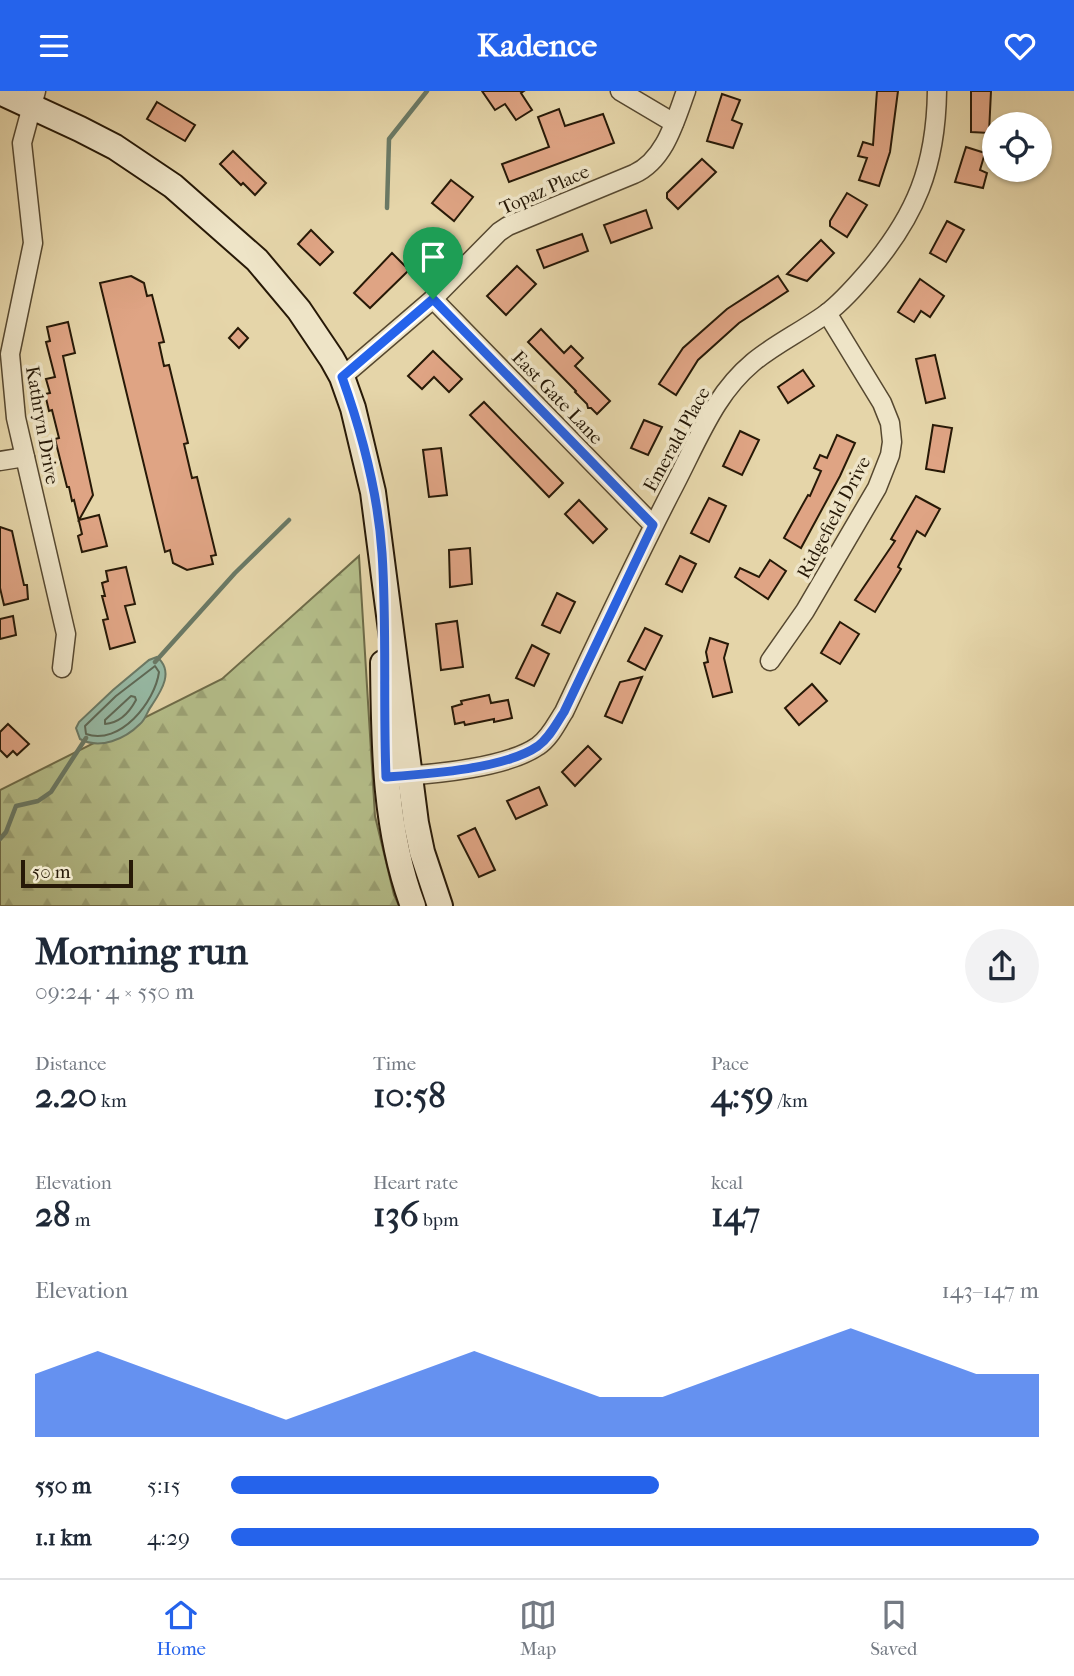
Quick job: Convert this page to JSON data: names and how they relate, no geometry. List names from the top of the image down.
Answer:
{
  "streets": {
    "street": [
      "Topaz Place",
      "East Gate Lane",
      "Kathryn Drive",
      "Emerald Place",
      "Ridgefield Drive"
    ]
  },
  "crossings": [
    ["Topaz Place", "East Gate Lane"],
    ["East Gate Lane", "Emerald Place"],
    ["Emerald Place", "Ridgefield Drive"]
  ],
  "scale_bar": "50 m",
  "page": {
    "header": "Kadence",
    "scale": "50 m",
    "heading": ["Morning run", "09:24 · 4 × 550 m"],
    "stats": [
      ["Distance", "2.20 km"],
      ["Time", "10:58"],
      ["Pace", "4:59 /km"],
      ["Elevation", "28 m"],
      ["Heart rate", "136 bpm"],
      ["kcal", "147"]
    ],
    "chart": ["Elevation", "143–147 m"],
    "list": [
      {
        "name": "550 m",
        "note": "5:15"
      },
      {
        "name": "1.1 km",
        "note": "4:29"
      }
    ],
    "tabs": ["Home", "Map", "Saved"]
  }
}
